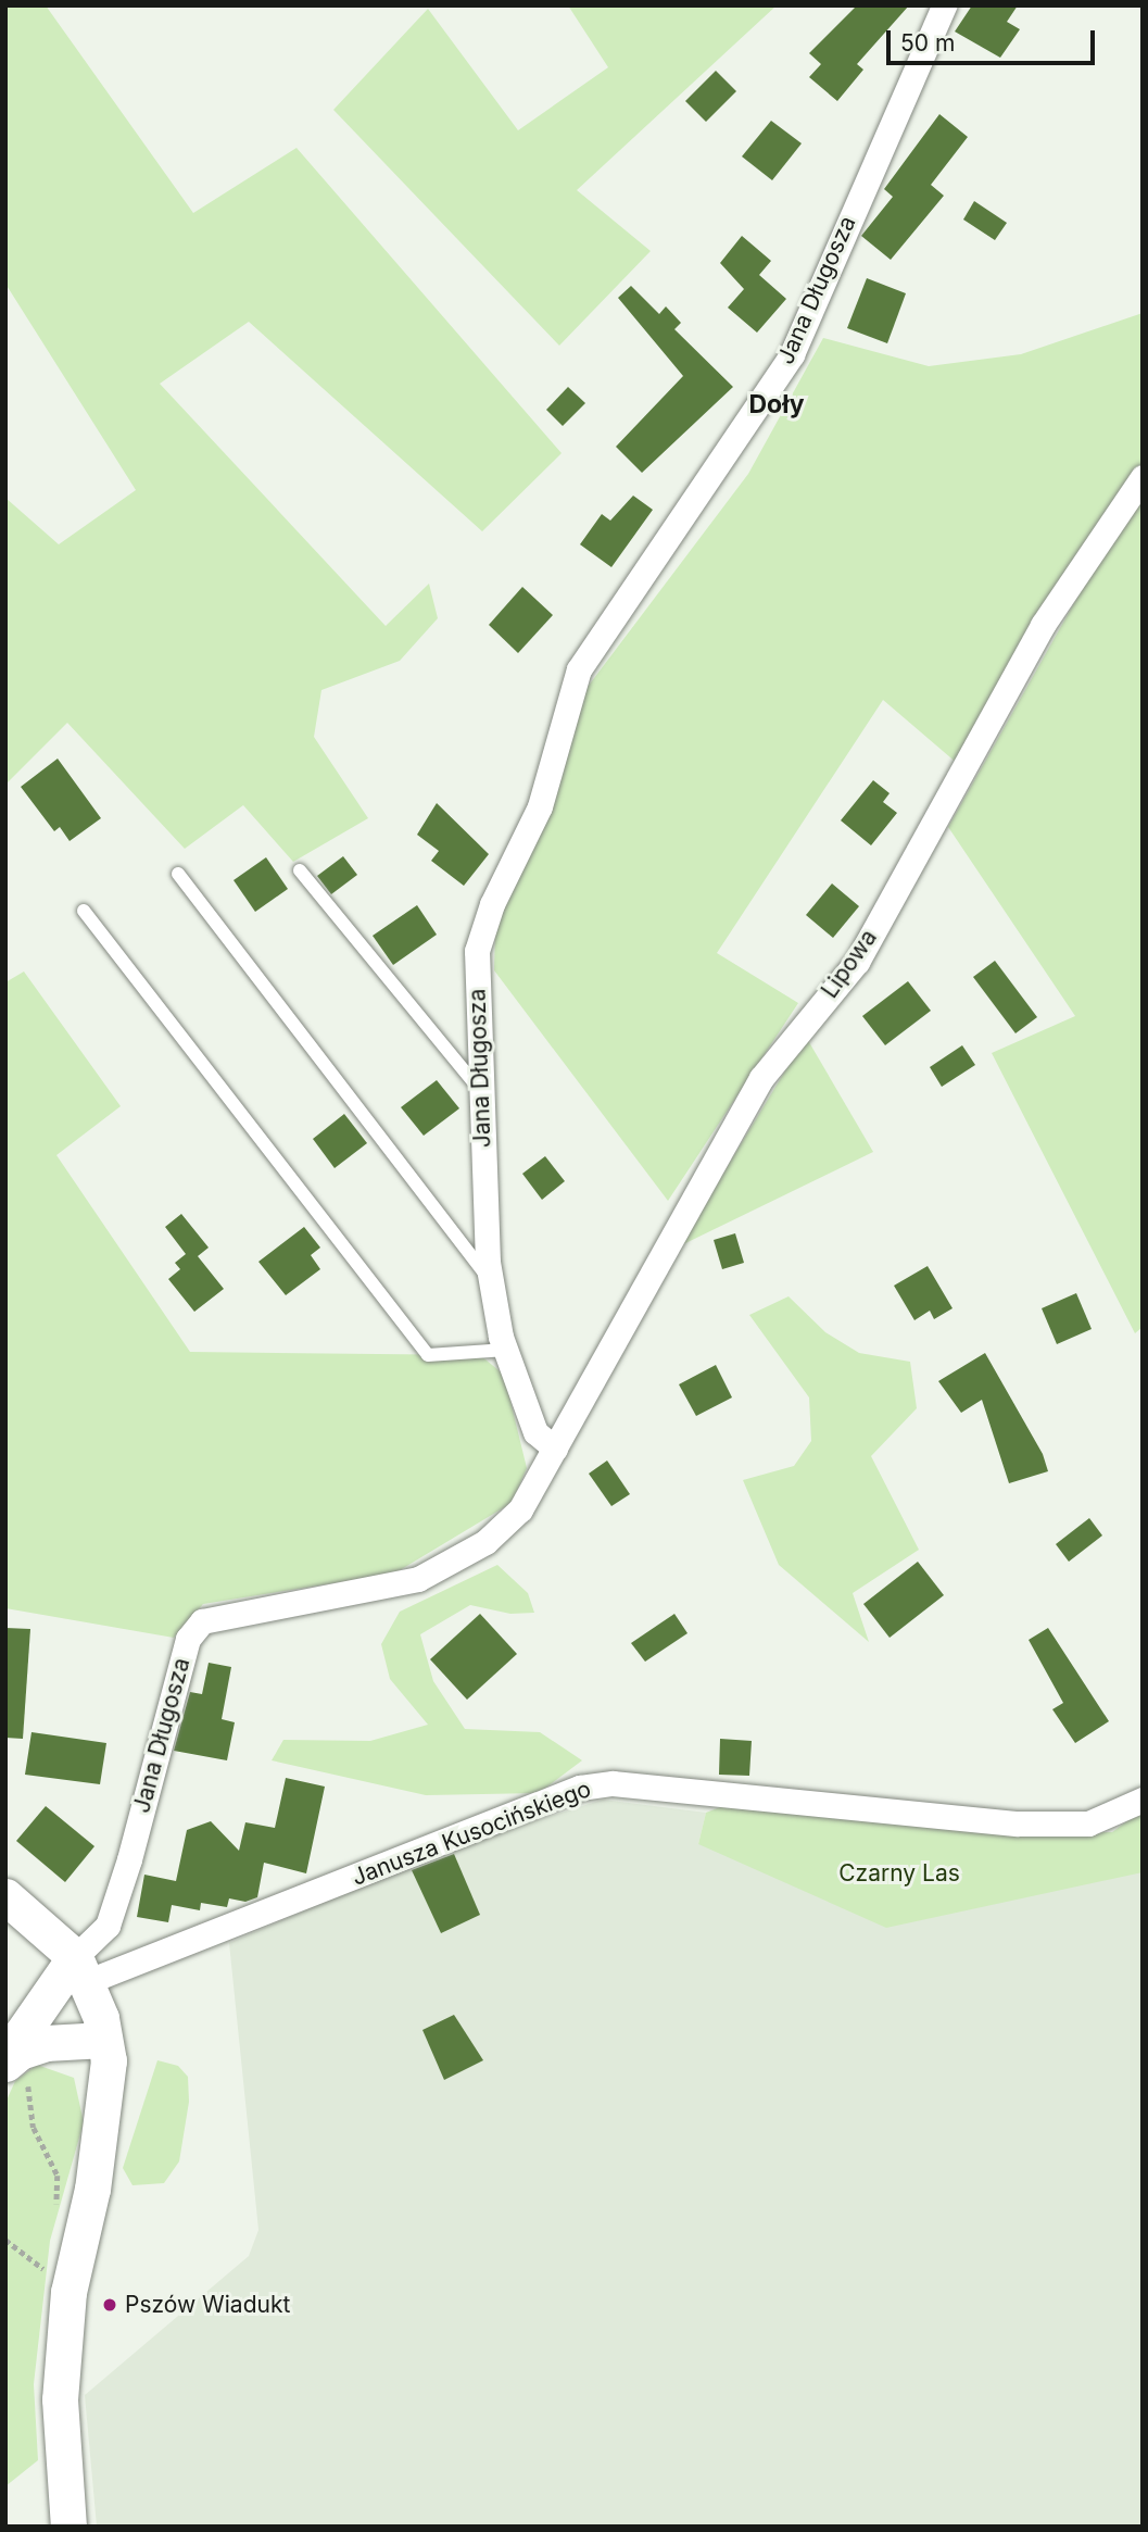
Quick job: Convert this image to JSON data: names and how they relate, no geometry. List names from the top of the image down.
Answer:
{
  "streets": {
    "street": ["Jana Długosza", "Lipowa", "Janusza Kusocińskiego"]
  },
  "crossings": [
    ["Jana Długosza", "Lipowa"],
    ["Jana Długosza", "Janusza Kusocińskiego"]
  ],
  "districts": ["Doły"],
  "parks": ["Czarny Las"],
  "places": ["Pszów Wiadukt"],
  "scale_bar": "50 m"
}
